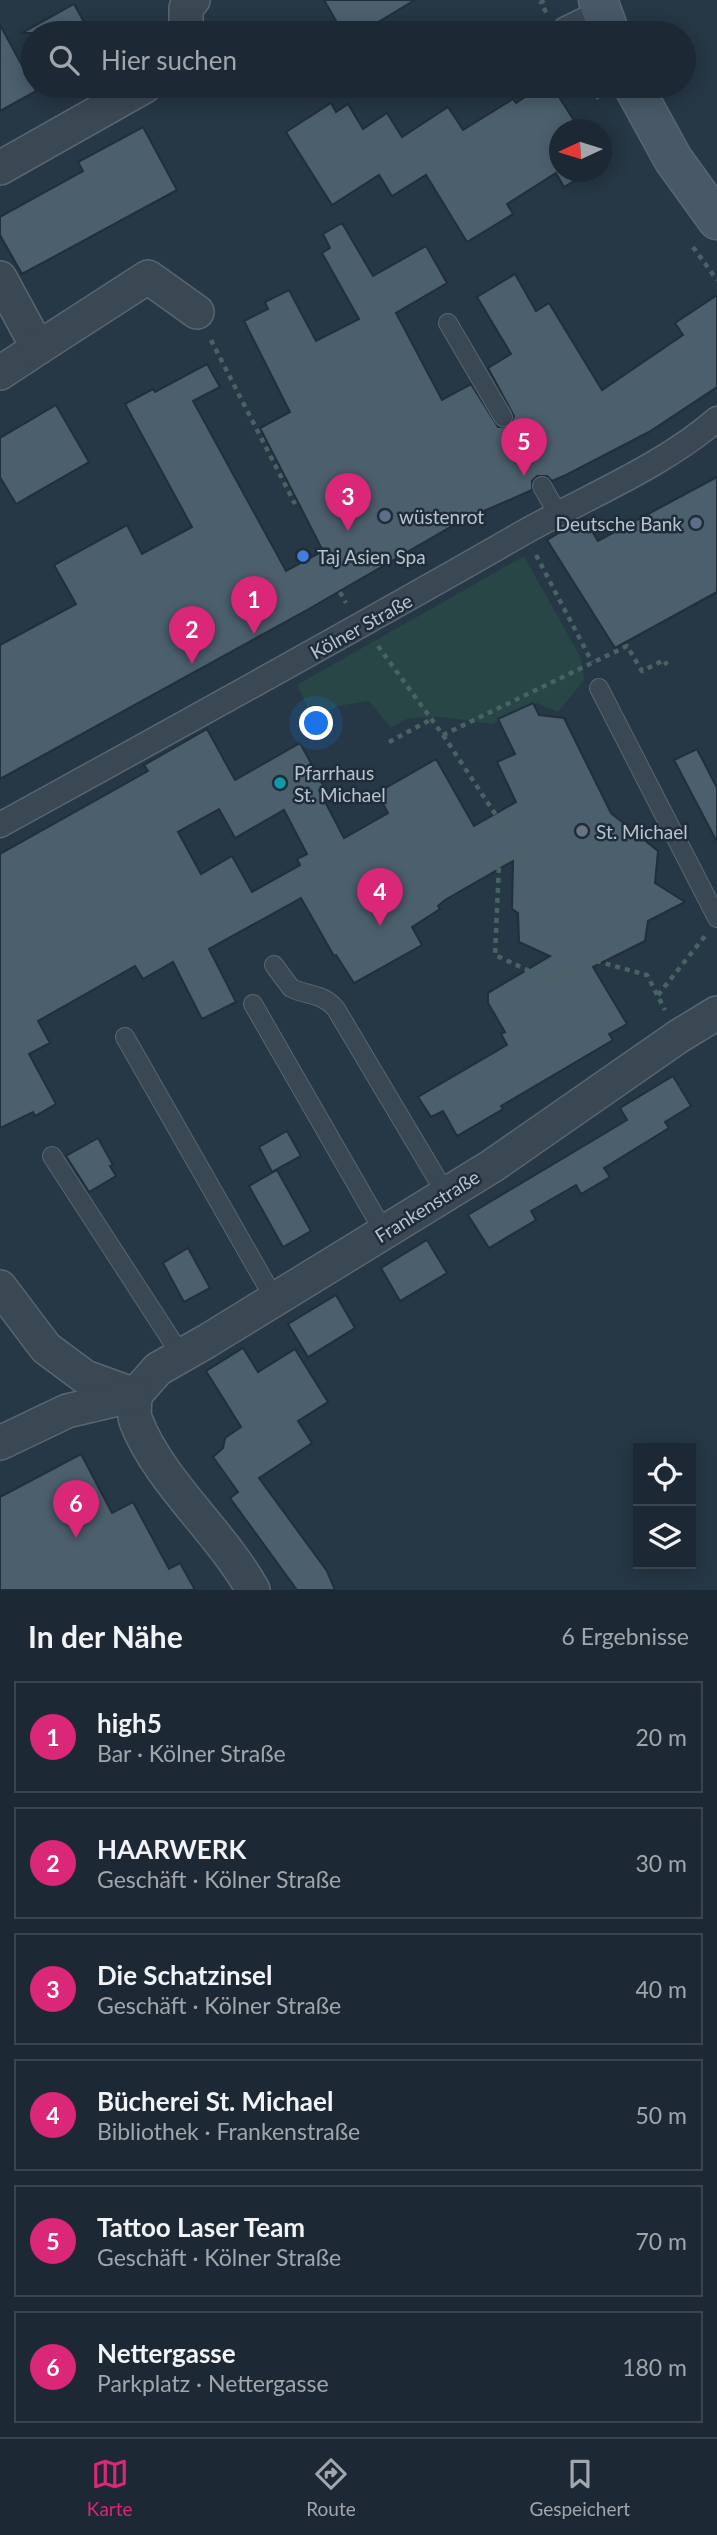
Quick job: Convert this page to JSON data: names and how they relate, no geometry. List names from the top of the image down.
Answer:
{
  "streets": {
    "street": ["Kölner Straße", "Frankenstraße"]
  },
  "places": [
    "wüstenrot",
    "Deutsche Bank",
    "Taj Asien Spa",
    "Pfarrhaus St. Michael",
    "St. Michael"
  ],
  "north": "left",
  "page": {
    "search": "Hier suchen",
    "pins": [
      "5",
      "3",
      "1",
      "2",
      "4",
      "6"
    ],
    "heading": ["In der Nähe", "6 Ergebnisse"],
    "list": [
      {
        "mark": "1",
        "name": "high5",
        "note": "Bar · Kölner Straße",
        "value": "20 m"
      },
      {
        "mark": "2",
        "name": "HAARWERK",
        "note": "Geschäft · Kölner Straße",
        "value": "30 m"
      },
      {
        "mark": "3",
        "name": "Die Schatzinsel",
        "note": "Geschäft · Kölner Straße",
        "value": "40 m"
      },
      {
        "mark": "4",
        "name": "Bücherei St. Michael",
        "note": "Bibliothek · Frankenstraße",
        "value": "50 m"
      },
      {
        "mark": "5",
        "name": "Tattoo Laser Team",
        "note": "Geschäft · Kölner Straße",
        "value": "70 m"
      },
      {
        "mark": "6",
        "name": "Nettergasse",
        "note": "Parkplatz · Nettergasse",
        "value": "180 m"
      }
    ],
    "nav": ["Karte", "Route", "Gespeichert"]
  }
}
